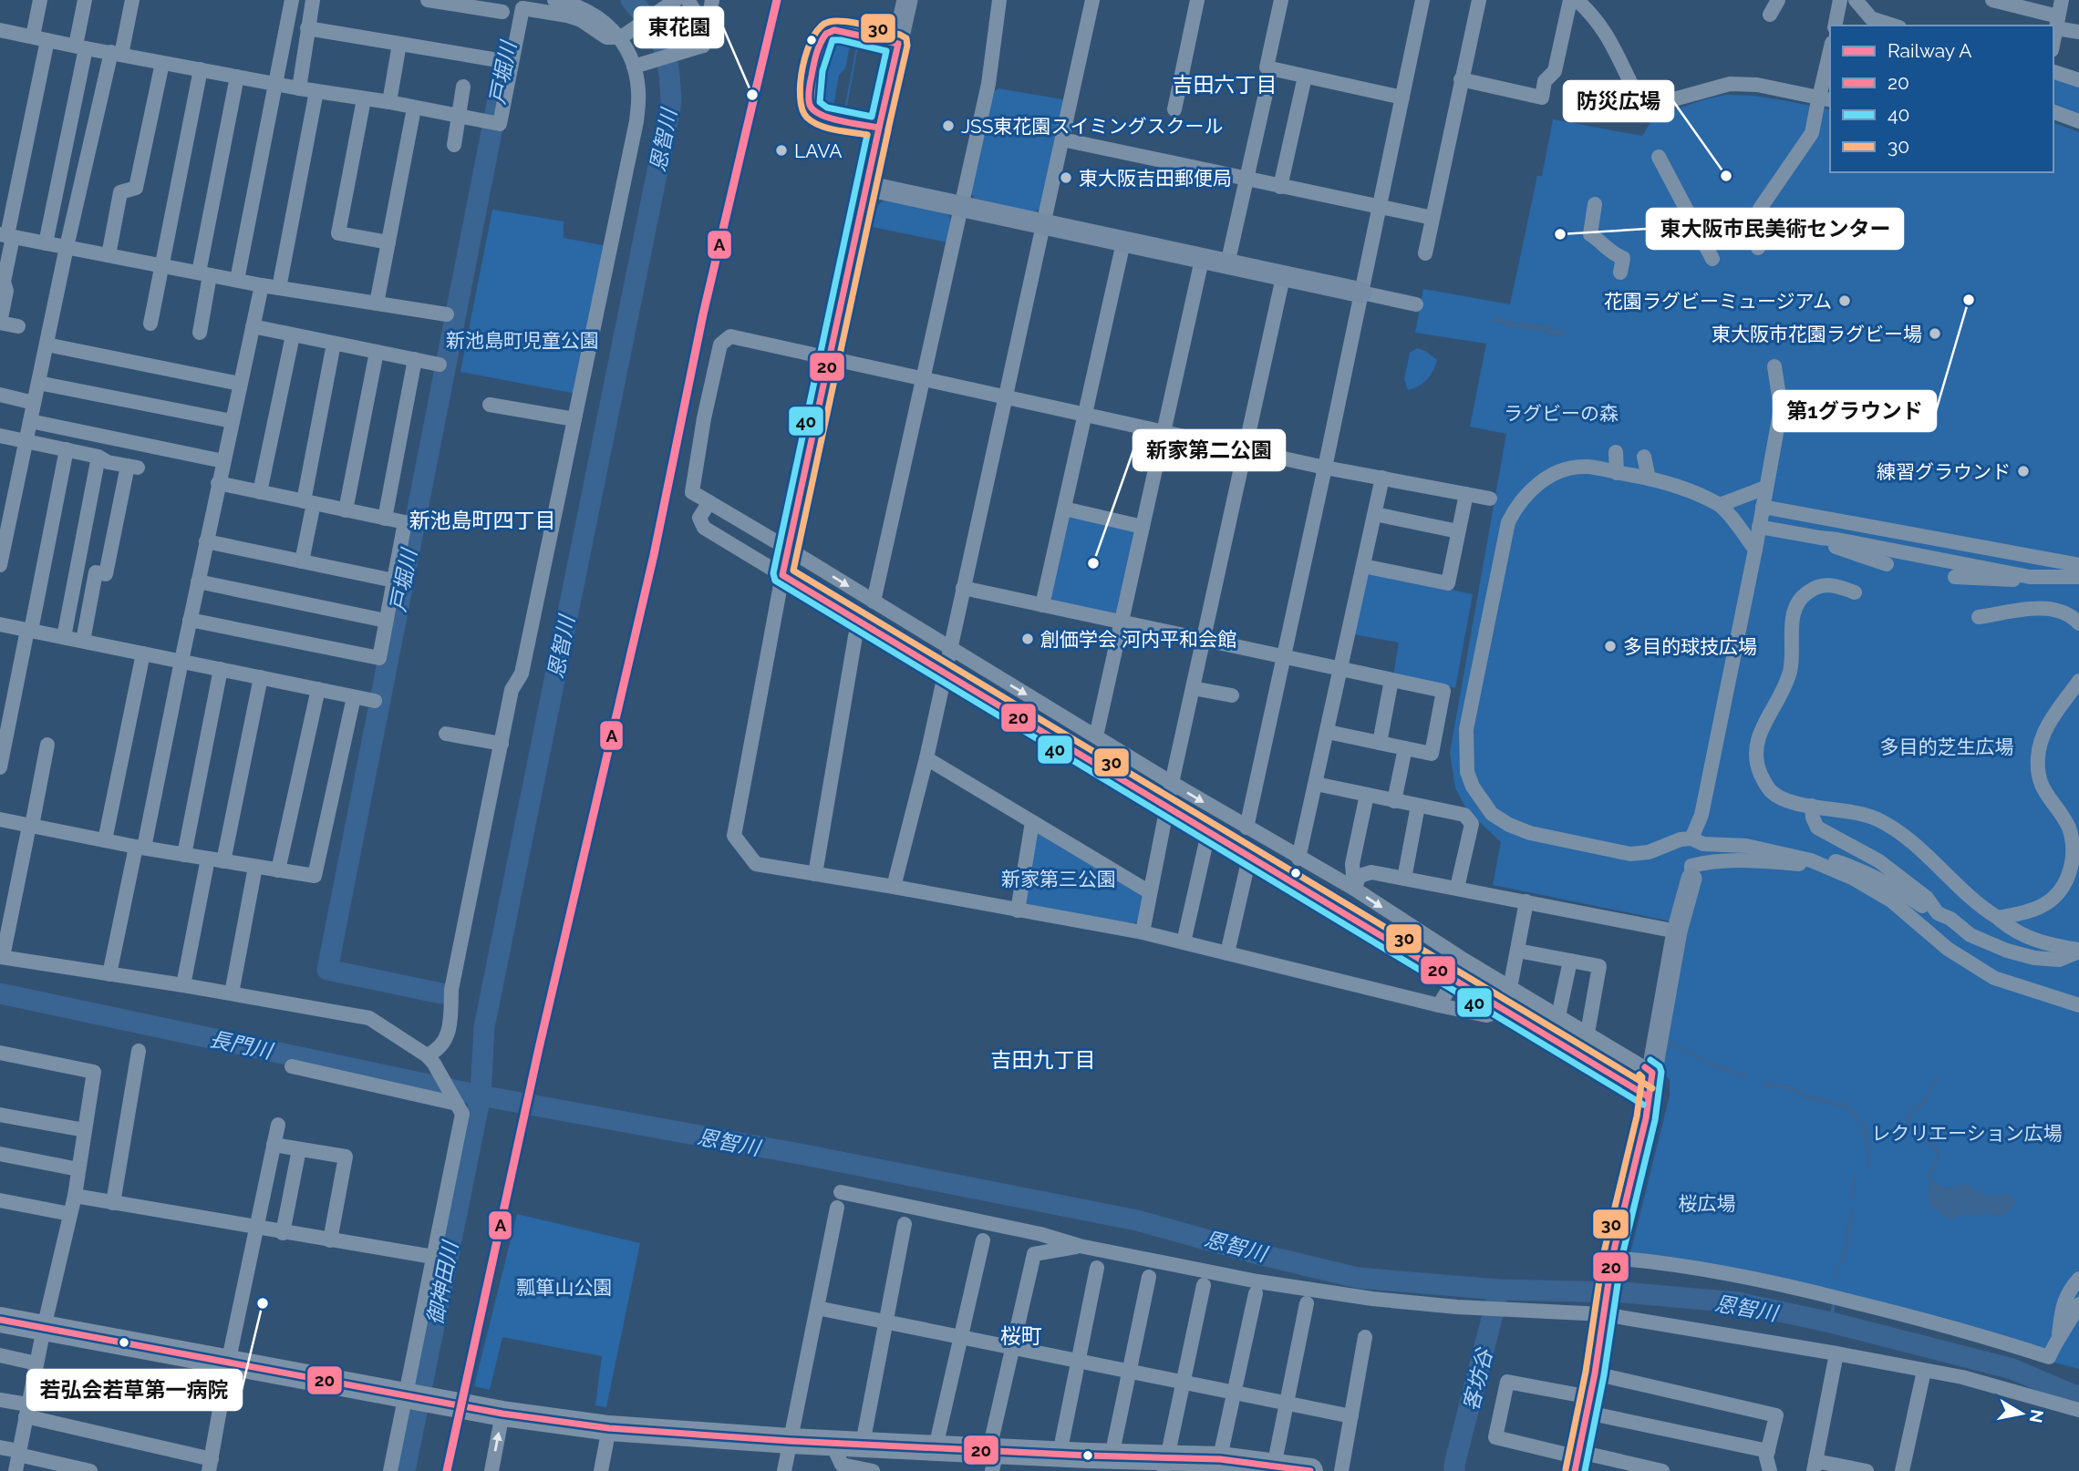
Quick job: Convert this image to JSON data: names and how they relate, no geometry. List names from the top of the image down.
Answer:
{
  "districts": [
    "吉田六丁目",
    "新池島町四丁目",
    "吉田九丁目",
    "桜町"
  ],
  "water": [
    "戸堀川",
    "恩智川",
    "長門川",
    "御神田川",
    "客坊谷"
  ],
  "parks": [
    "新池島町児童公園",
    "ラグビーの森",
    "多目的芝生広場",
    "新家第三公園",
    "レクリエーション広場",
    "桜広場",
    "瓢箪山公園"
  ],
  "places": [
    "東花園",
    "JSS東花園スイミングスクール",
    "LAVA",
    "防災広場",
    "東大阪吉田郵便局",
    "東大阪市民美術センター",
    "第1グラウンド",
    "花園ラグビーミュージアム",
    "東大阪市花園ラグビー場",
    "練習グラウンド",
    "新家第二公園",
    "創価学会 河内平和会館",
    "多目的球技広場",
    "若弘会若草第一病院"
  ],
  "lines": [
    "rail line A",
    "transit line 30",
    "transit line 20",
    "transit line 40"
  ],
  "legend": [
    "Railway A",
    "20",
    "40",
    "30"
  ],
  "north": "right"
}
